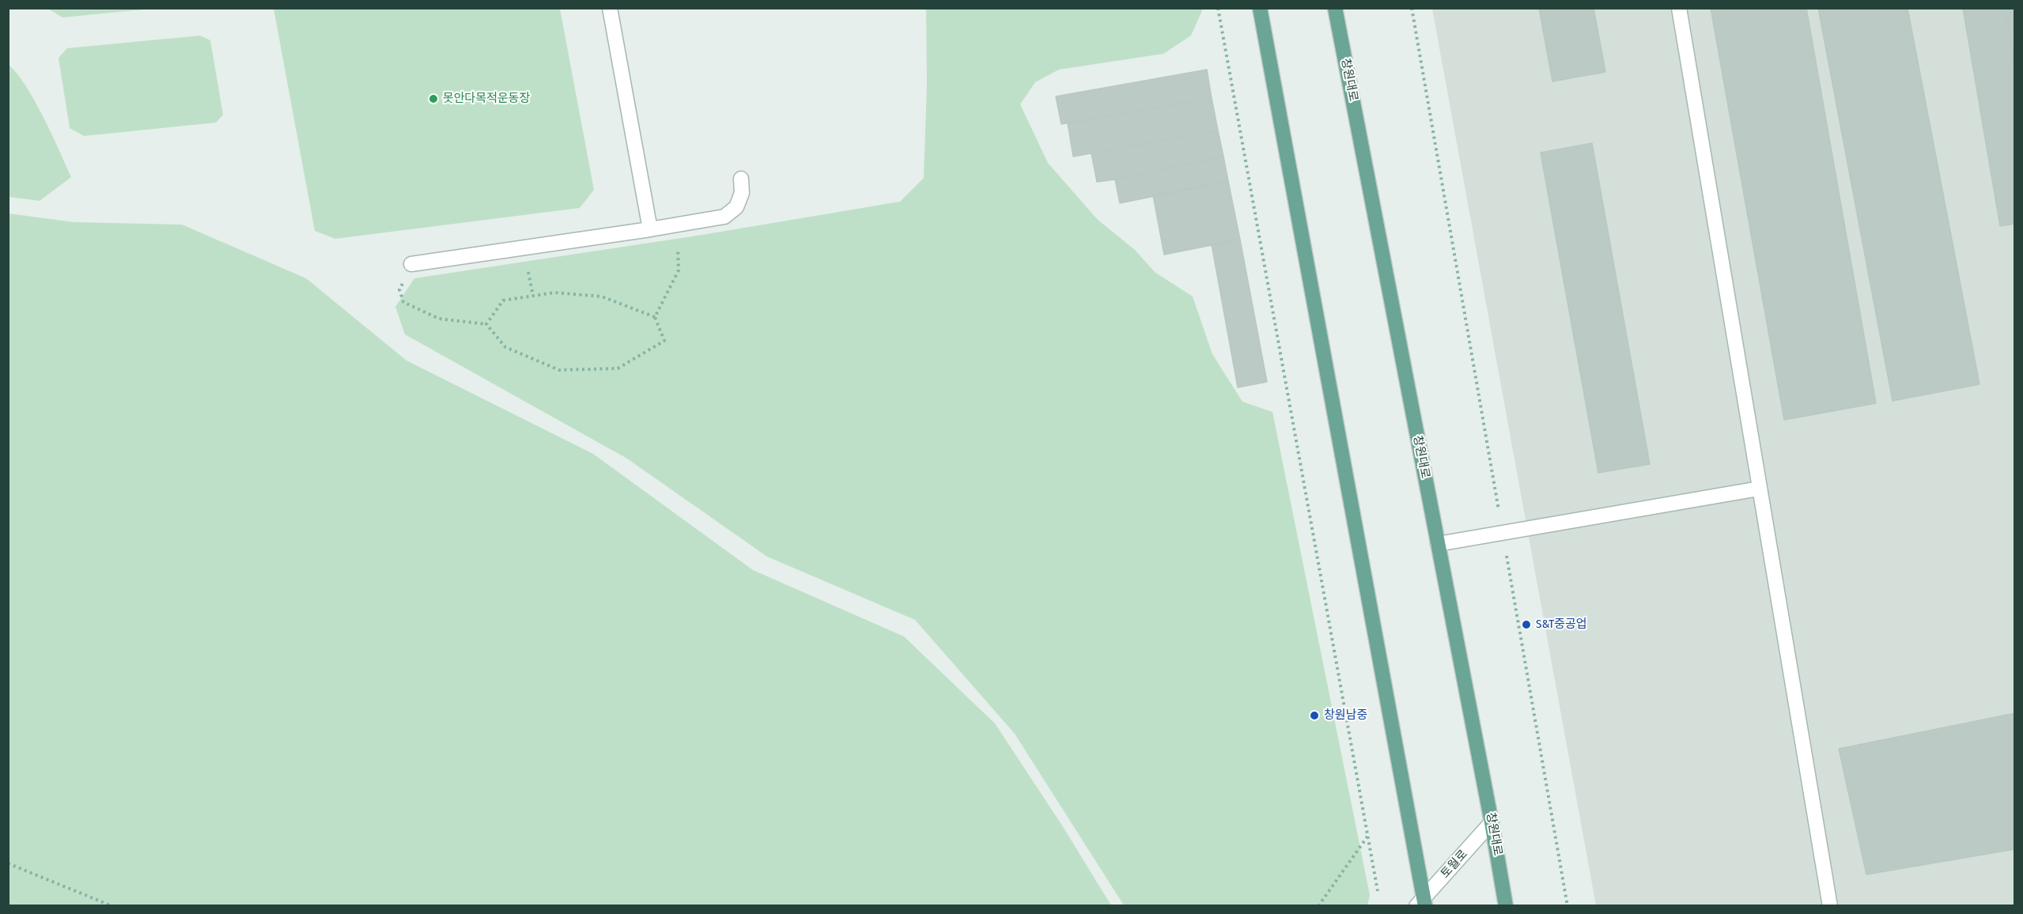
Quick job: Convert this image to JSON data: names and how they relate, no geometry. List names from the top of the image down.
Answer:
{
  "streets": {
    "main road": ["창원대로"],
    "street": ["토월로"]
  },
  "crossings": [
    ["창원대로", "토월로"]
  ],
  "places": ["못안다목적운동장", "S&T중공업", "창원남중"]
}
